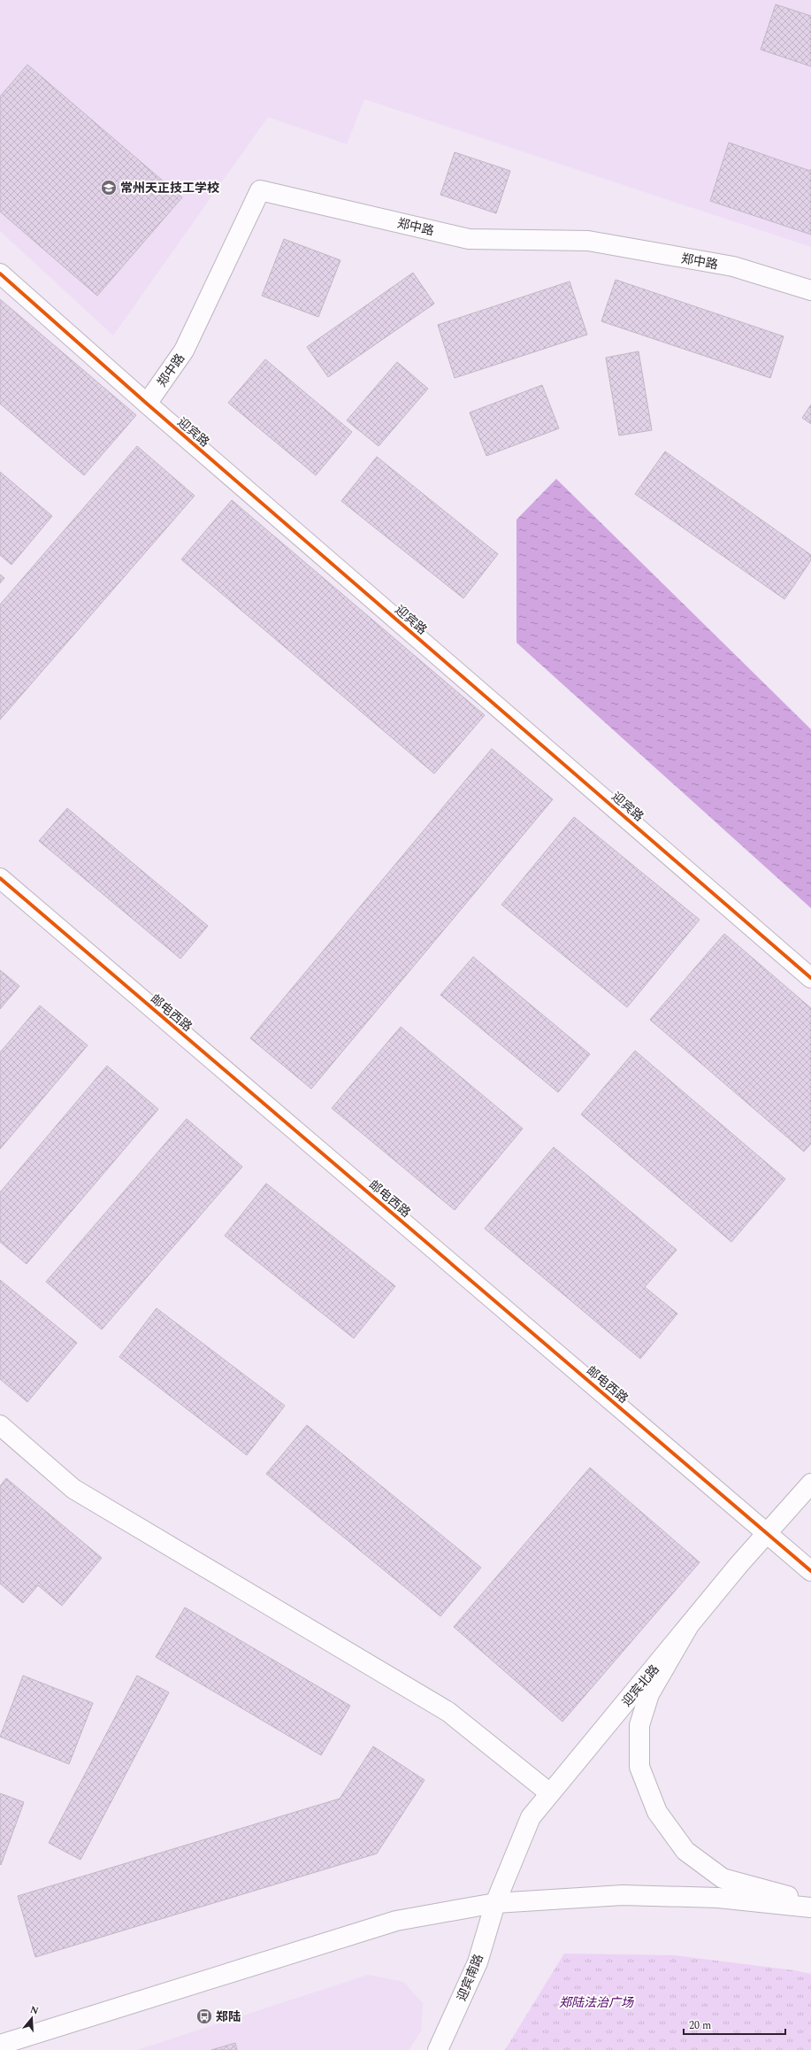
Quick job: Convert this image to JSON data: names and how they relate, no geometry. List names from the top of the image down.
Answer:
{
  "streets": {
    "street": [
      "郑中路",
      "迎宾路",
      "邮电西路",
      "迎宾北路",
      "迎宾南路"
    ]
  },
  "crossings": [
    ["郑中路", "迎宾路"],
    ["邮电西路", "迎宾北路"],
    ["迎宾北路", "迎宾南路"]
  ],
  "parks": ["郑陆法治广场"],
  "places": {
    "school or university": ["常州天正技工学校"],
    "bus stop": ["郑陆"]
  },
  "scale_bar": "20 m",
  "north": "top"
}
